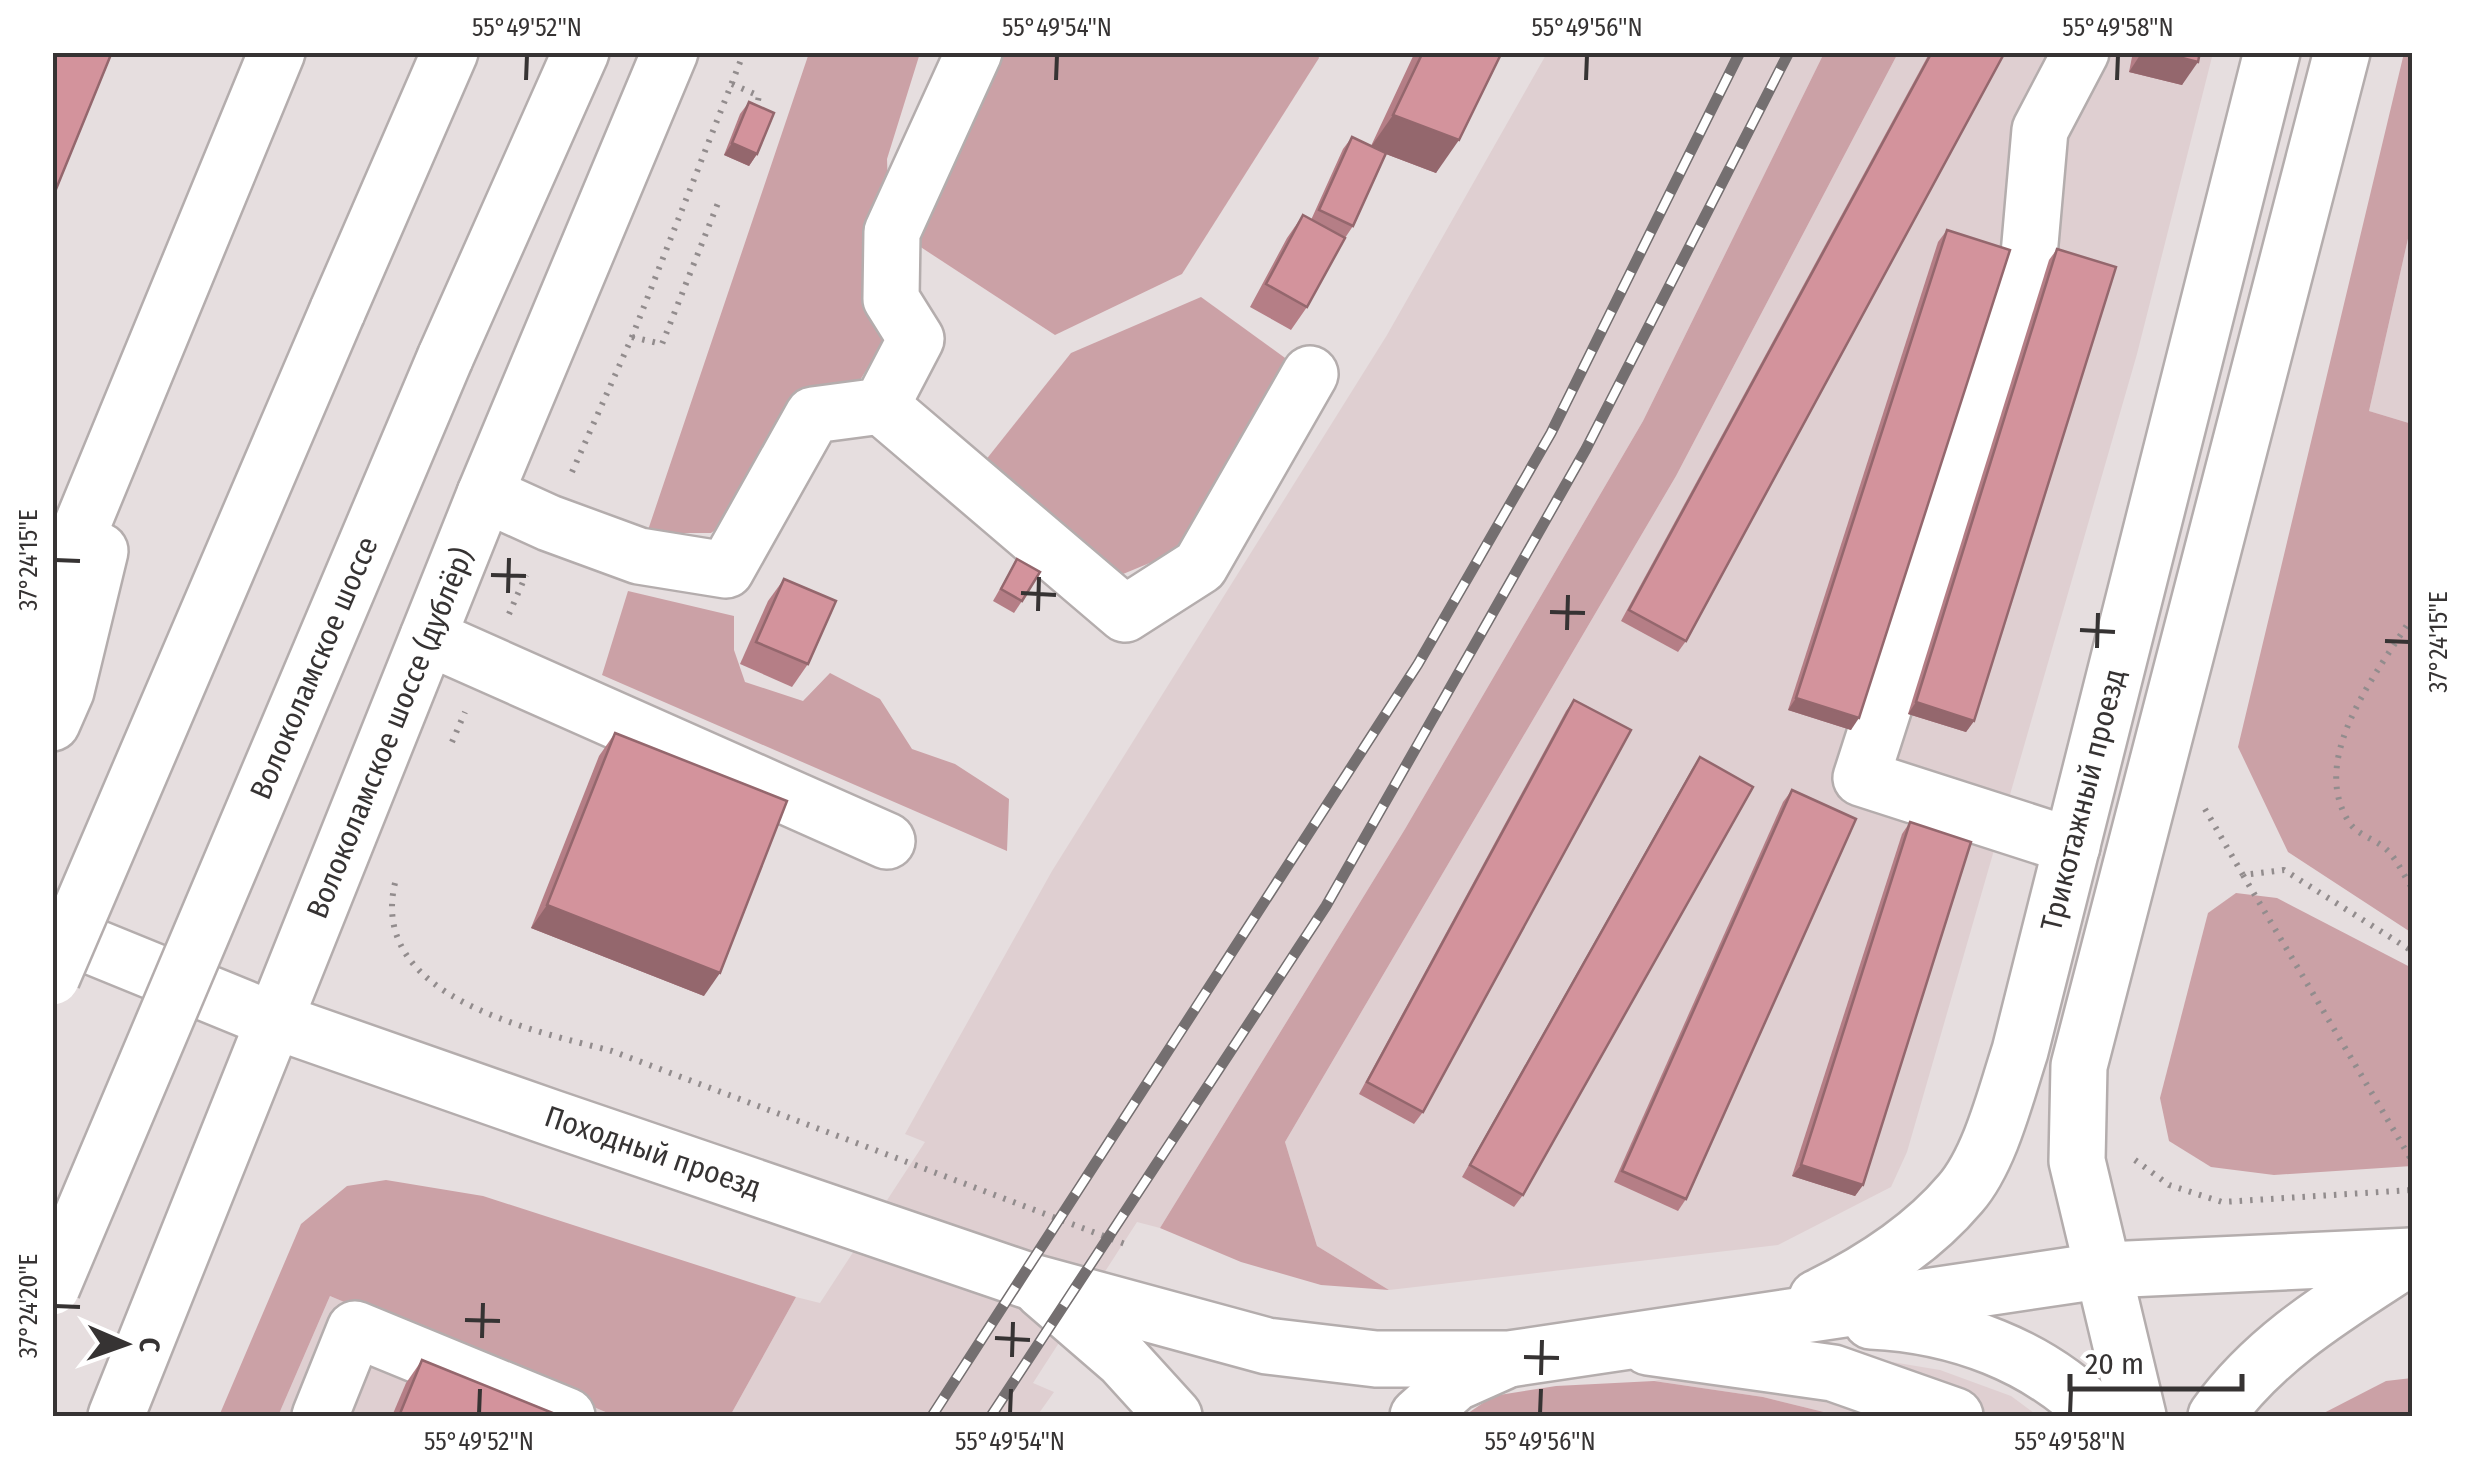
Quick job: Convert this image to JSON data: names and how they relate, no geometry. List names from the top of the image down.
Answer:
{
  "streets": {
    "main road": [
      "Волоколамское шоссе",
      "Волоколамское шоссе (дублёр)",
      "Трикотажный проезд",
      "Походный проезд"
    ]
  },
  "crossings": [
    ["Волоколамское шоссе (дублёр)", "Походный проезд"]
  ],
  "scale_bar": "20 m",
  "north": "right",
  "coordinates": [
    "55°49'52\"N",
    "55°49'54\"N",
    "55°49'56\"N",
    "55°49'58\"N",
    "37°24'15\"E",
    "37°24'20\"E"
  ]
}
